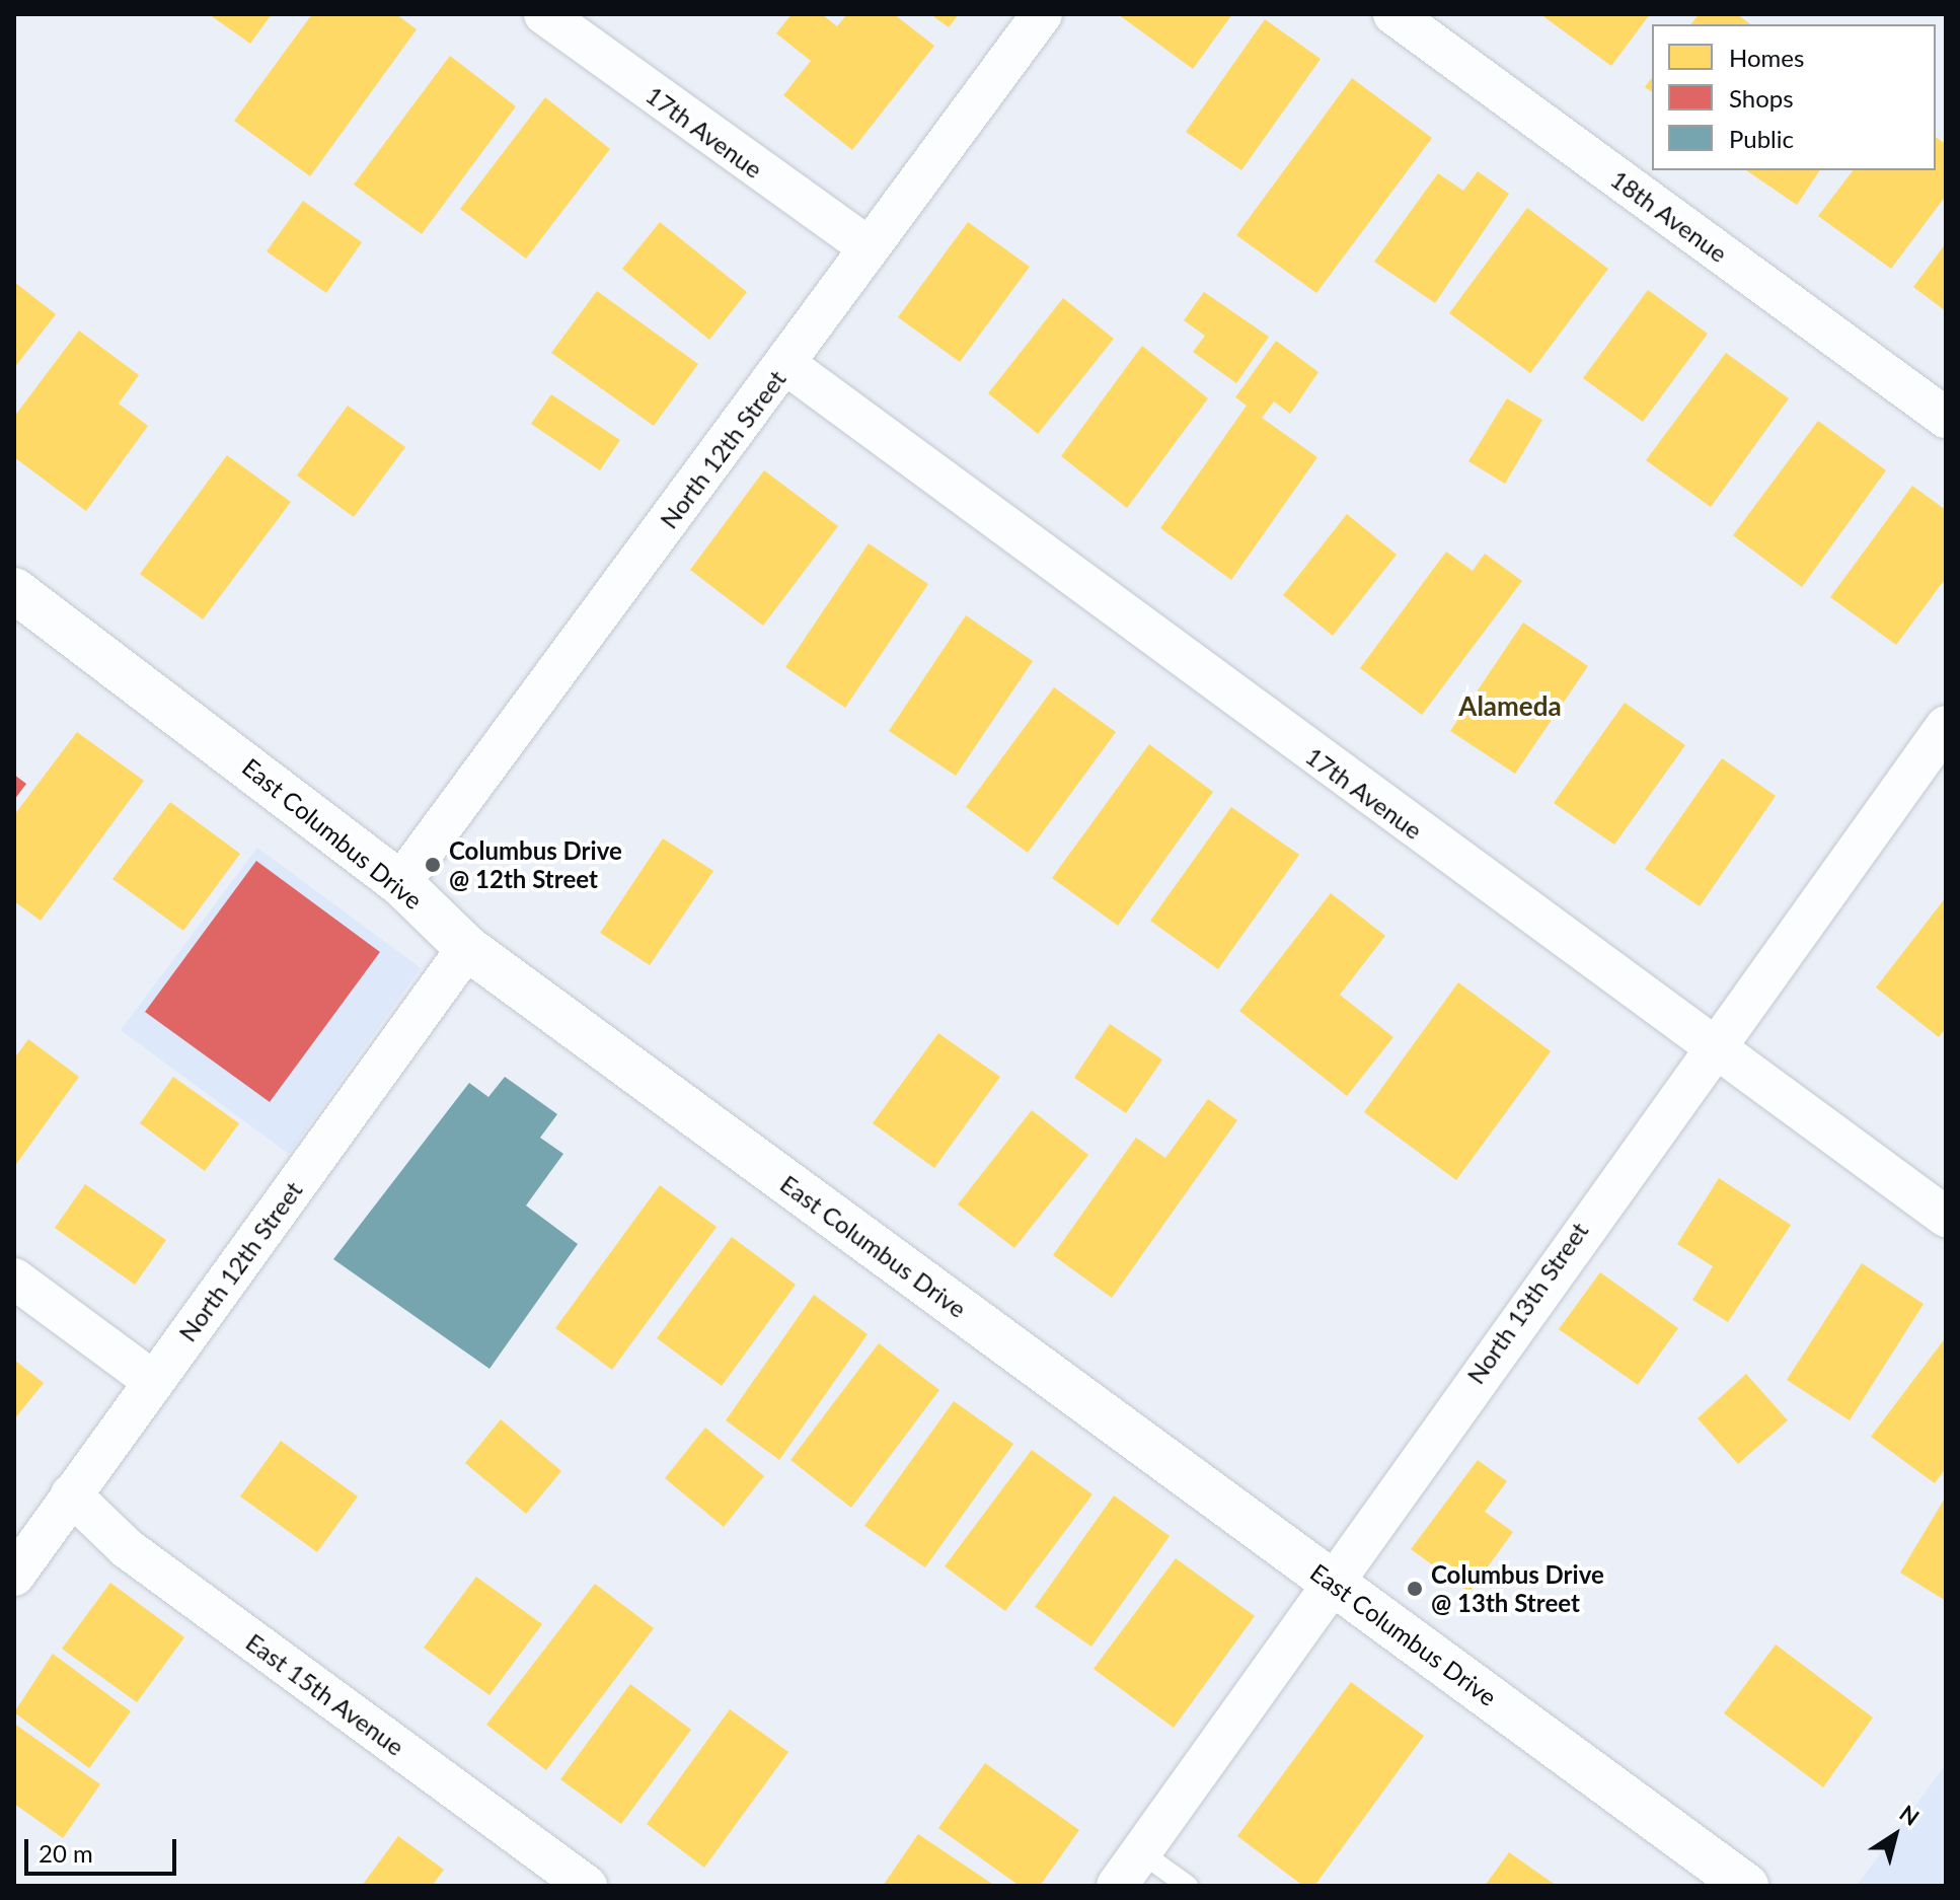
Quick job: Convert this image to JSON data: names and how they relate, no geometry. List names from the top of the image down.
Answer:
{
  "streets": {
    "main road": ["East Columbus Drive"],
    "street": [
      "17th Avenue",
      "18th Avenue",
      "North 12th Street",
      "North 13th Street",
      "East 15th Avenue"
    ]
  },
  "crossings": [
    ["17th Avenue", "North 12th Street"],
    ["17th Avenue", "North 13th Street"],
    ["North 12th Street", "East Columbus Drive"],
    ["North 12th Street", "East 15th Avenue"],
    ["East Columbus Drive", "North 13th Street"]
  ],
  "districts": ["Alameda"],
  "places": ["Columbus Drive @ 12th Street", "Columbus Drive @ 13th Street"],
  "legend": ["Homes", "Shops", "Public"],
  "scale_bar": "20 m",
  "north": "top right"
}
